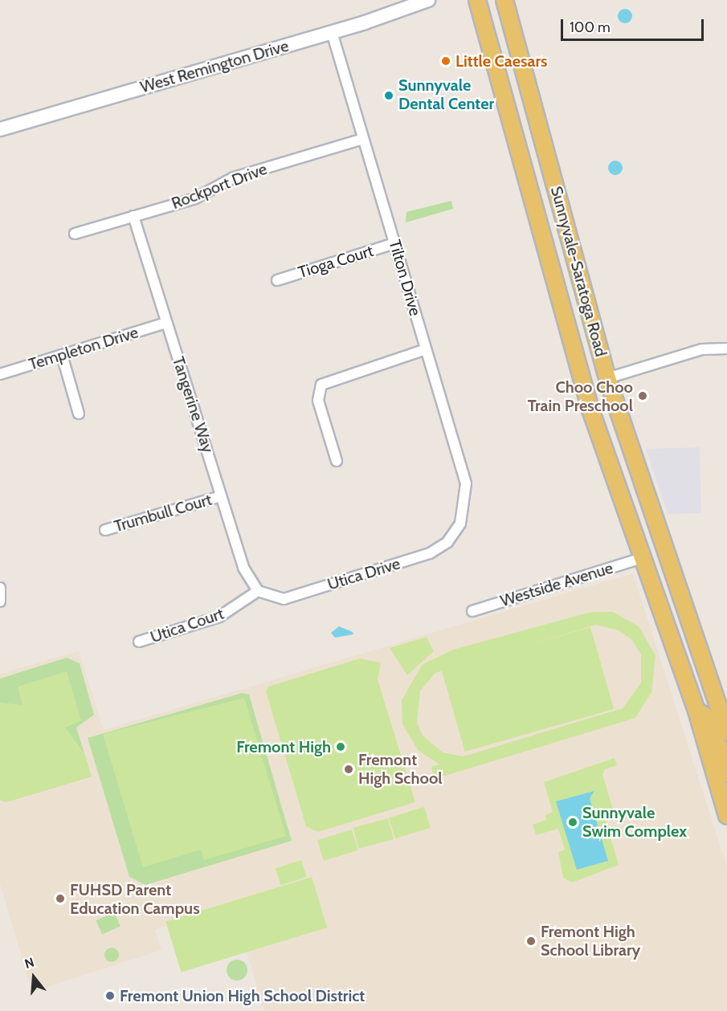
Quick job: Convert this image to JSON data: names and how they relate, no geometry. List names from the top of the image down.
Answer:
{
  "streets": {
    "main road": ["Sunnyvale-Saratoga Road"],
    "street": [
      "West Remington Drive",
      "Rockport Drive",
      "Tioga Court",
      "Tilton Drive",
      "Templeton Drive",
      "Tangerine Way",
      "Trumbull Court",
      "Utica Drive",
      "Westside Avenue",
      "Utica Court"
    ]
  },
  "crossings": [
    ["West Remington Drive", "Tilton Drive"],
    ["Rockport Drive", "Tilton Drive"],
    ["Rockport Drive", "Tangerine Way"],
    ["Tioga Court", "Tilton Drive"],
    ["Sunnyvale-Saratoga Road", "Westside Avenue"],
    ["Tilton Drive", "Utica Drive"],
    ["Templeton Drive", "Tangerine Way"],
    ["Tangerine Way", "Trumbull Court"],
    ["Tangerine Way", "Utica Drive"],
    ["Tangerine Way", "Utica Court"],
    ["Utica Drive", "Utica Court"]
  ],
  "places": [
    "Little Caesars",
    "Sunnyvale Dental Center",
    "Choo Choo Train Preschool",
    "Fremont High",
    "Fremont High School",
    "Sunnyvale Swim Complex",
    "FUHSD Parent Education Campus",
    "Fremont High School Library",
    "Fremont Union High School District"
  ],
  "scale_bar": "100 m",
  "north": "top"
}
